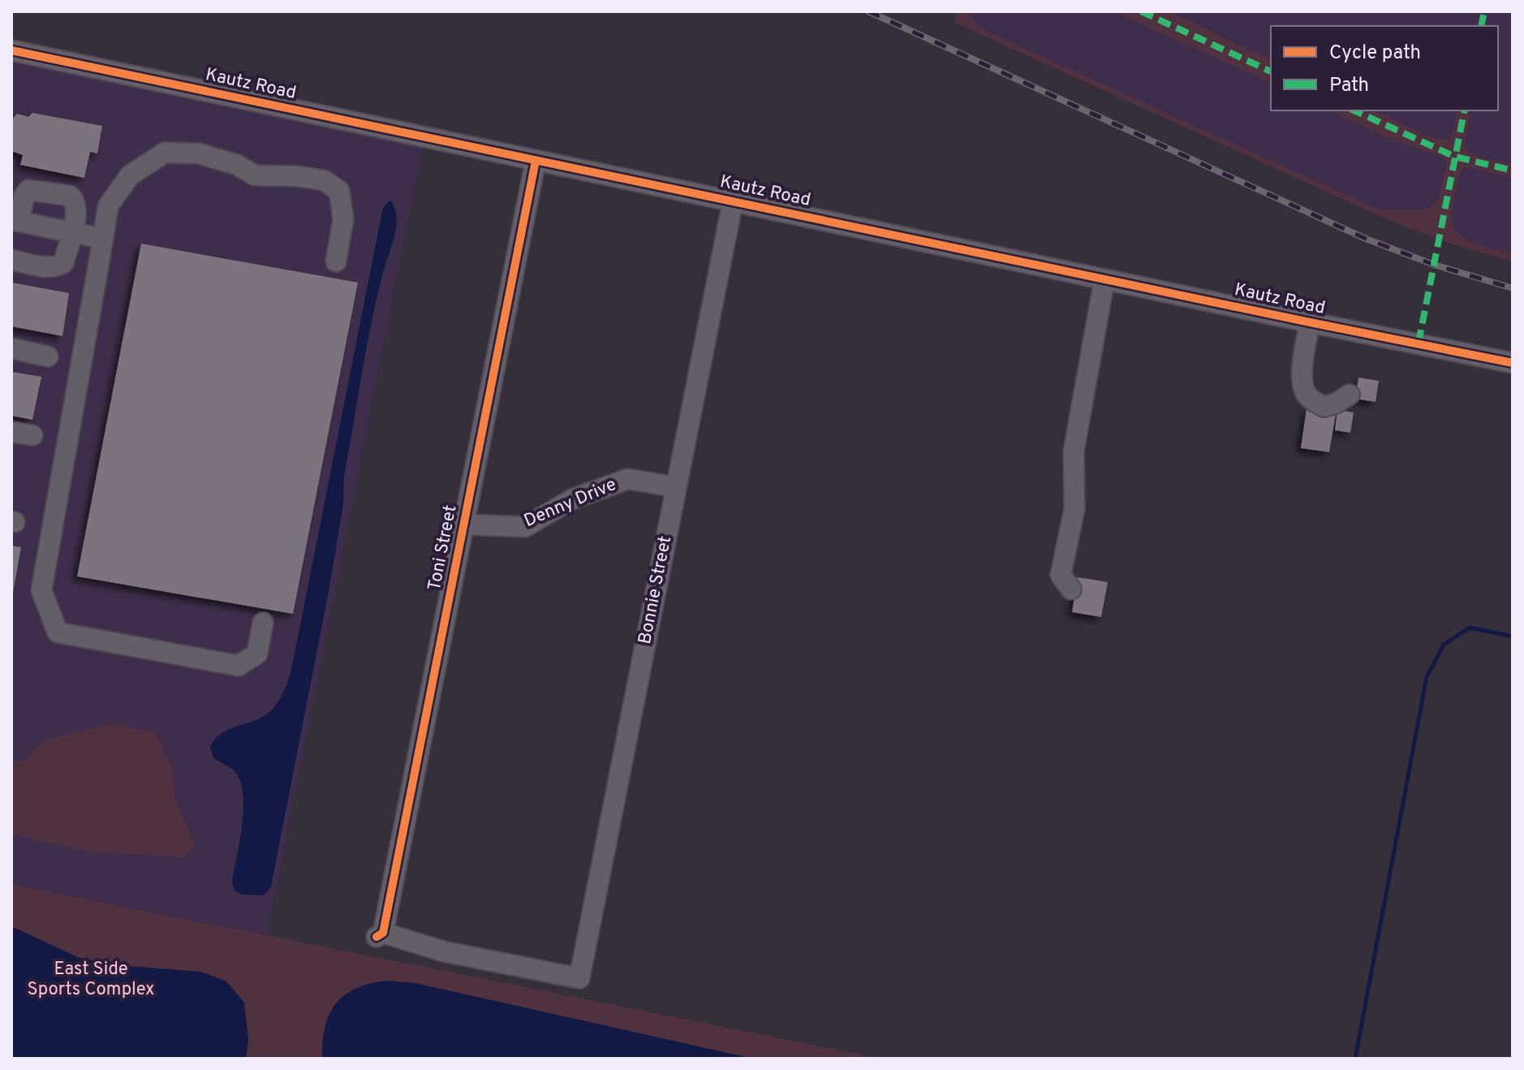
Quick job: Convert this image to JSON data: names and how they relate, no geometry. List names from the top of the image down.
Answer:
{
  "streets": {
    "street": [
      "Kautz Road",
      "Denny Drive",
      "Toni Street",
      "Bonnie Street"
    ]
  },
  "crossings": [
    ["Kautz Road", "Toni Street"],
    ["Kautz Road", "Bonnie Street"],
    ["Denny Drive", "Toni Street"],
    ["Denny Drive", "Bonnie Street"],
    ["Toni Street", "Bonnie Street"]
  ],
  "parks": ["East Side Sports Complex"],
  "legend": ["Cycle path", "Path"]
}
